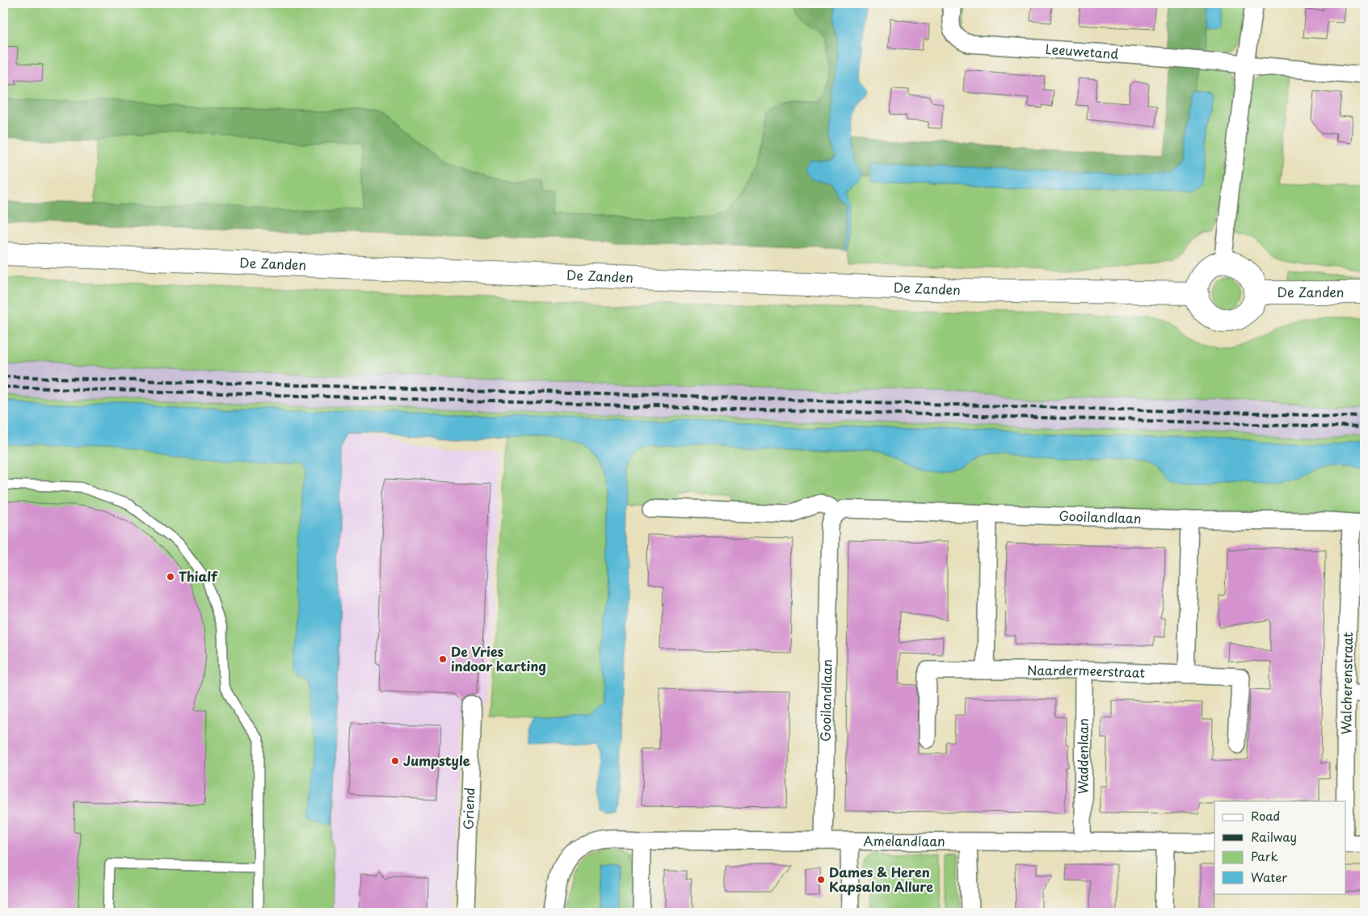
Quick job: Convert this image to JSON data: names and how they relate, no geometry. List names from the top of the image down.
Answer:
{
  "streets": {
    "main road": ["De Zanden"],
    "street": [
      "Leeuwetand",
      "Gooilandlaan",
      "Naardermeerstraat",
      "Walcherenstraat",
      "Waddenlaan",
      "Griend",
      "Amelandlaan"
    ]
  },
  "crossings": [
    ["Gooilandlaan", "Walcherenstraat"],
    ["Gooilandlaan", "Amelandlaan"],
    ["Naardermeerstraat", "Waddenlaan"],
    ["Waddenlaan", "Amelandlaan"]
  ],
  "places": [
    "Thialf",
    "De Vries indoor karting",
    "Jumpstyle",
    "Dames & Heren Kapsalon Allure"
  ],
  "legend": [
    "Road",
    "Railway",
    "Park",
    "Water"
  ]
}
